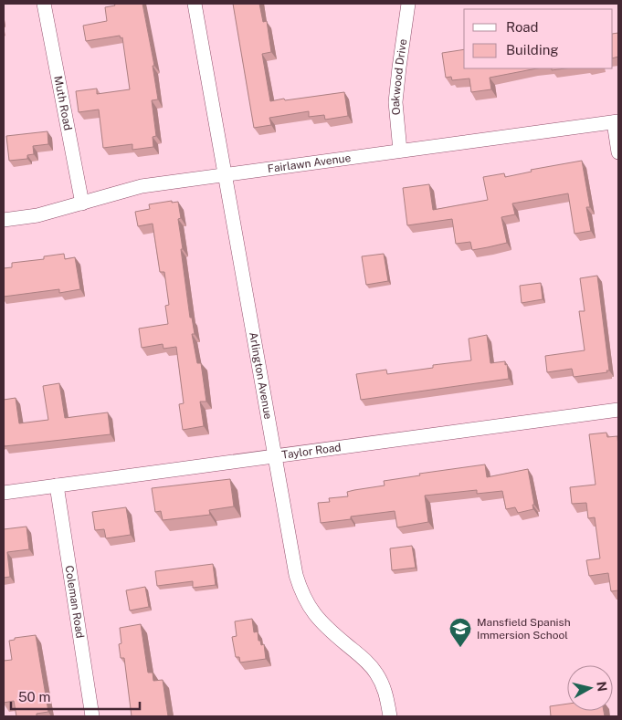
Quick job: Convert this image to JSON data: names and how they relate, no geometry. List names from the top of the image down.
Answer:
{
  "streets": {
    "street": [
      "Oakwood Drive",
      "Muth Road",
      "Fairlawn Avenue",
      "Arlington Avenue",
      "Taylor Road",
      "Coleman Road"
    ]
  },
  "crossings": [
    ["Oakwood Drive", "Fairlawn Avenue"],
    ["Muth Road", "Fairlawn Avenue"],
    ["Fairlawn Avenue", "Arlington Avenue"],
    ["Arlington Avenue", "Taylor Road"],
    ["Taylor Road", "Coleman Road"]
  ],
  "places": {
    "school or university": ["Mansfield Spanish Immersion School"]
  },
  "legend": ["Road", "Building"],
  "scale_bar": "50 m",
  "north": "right"
}
